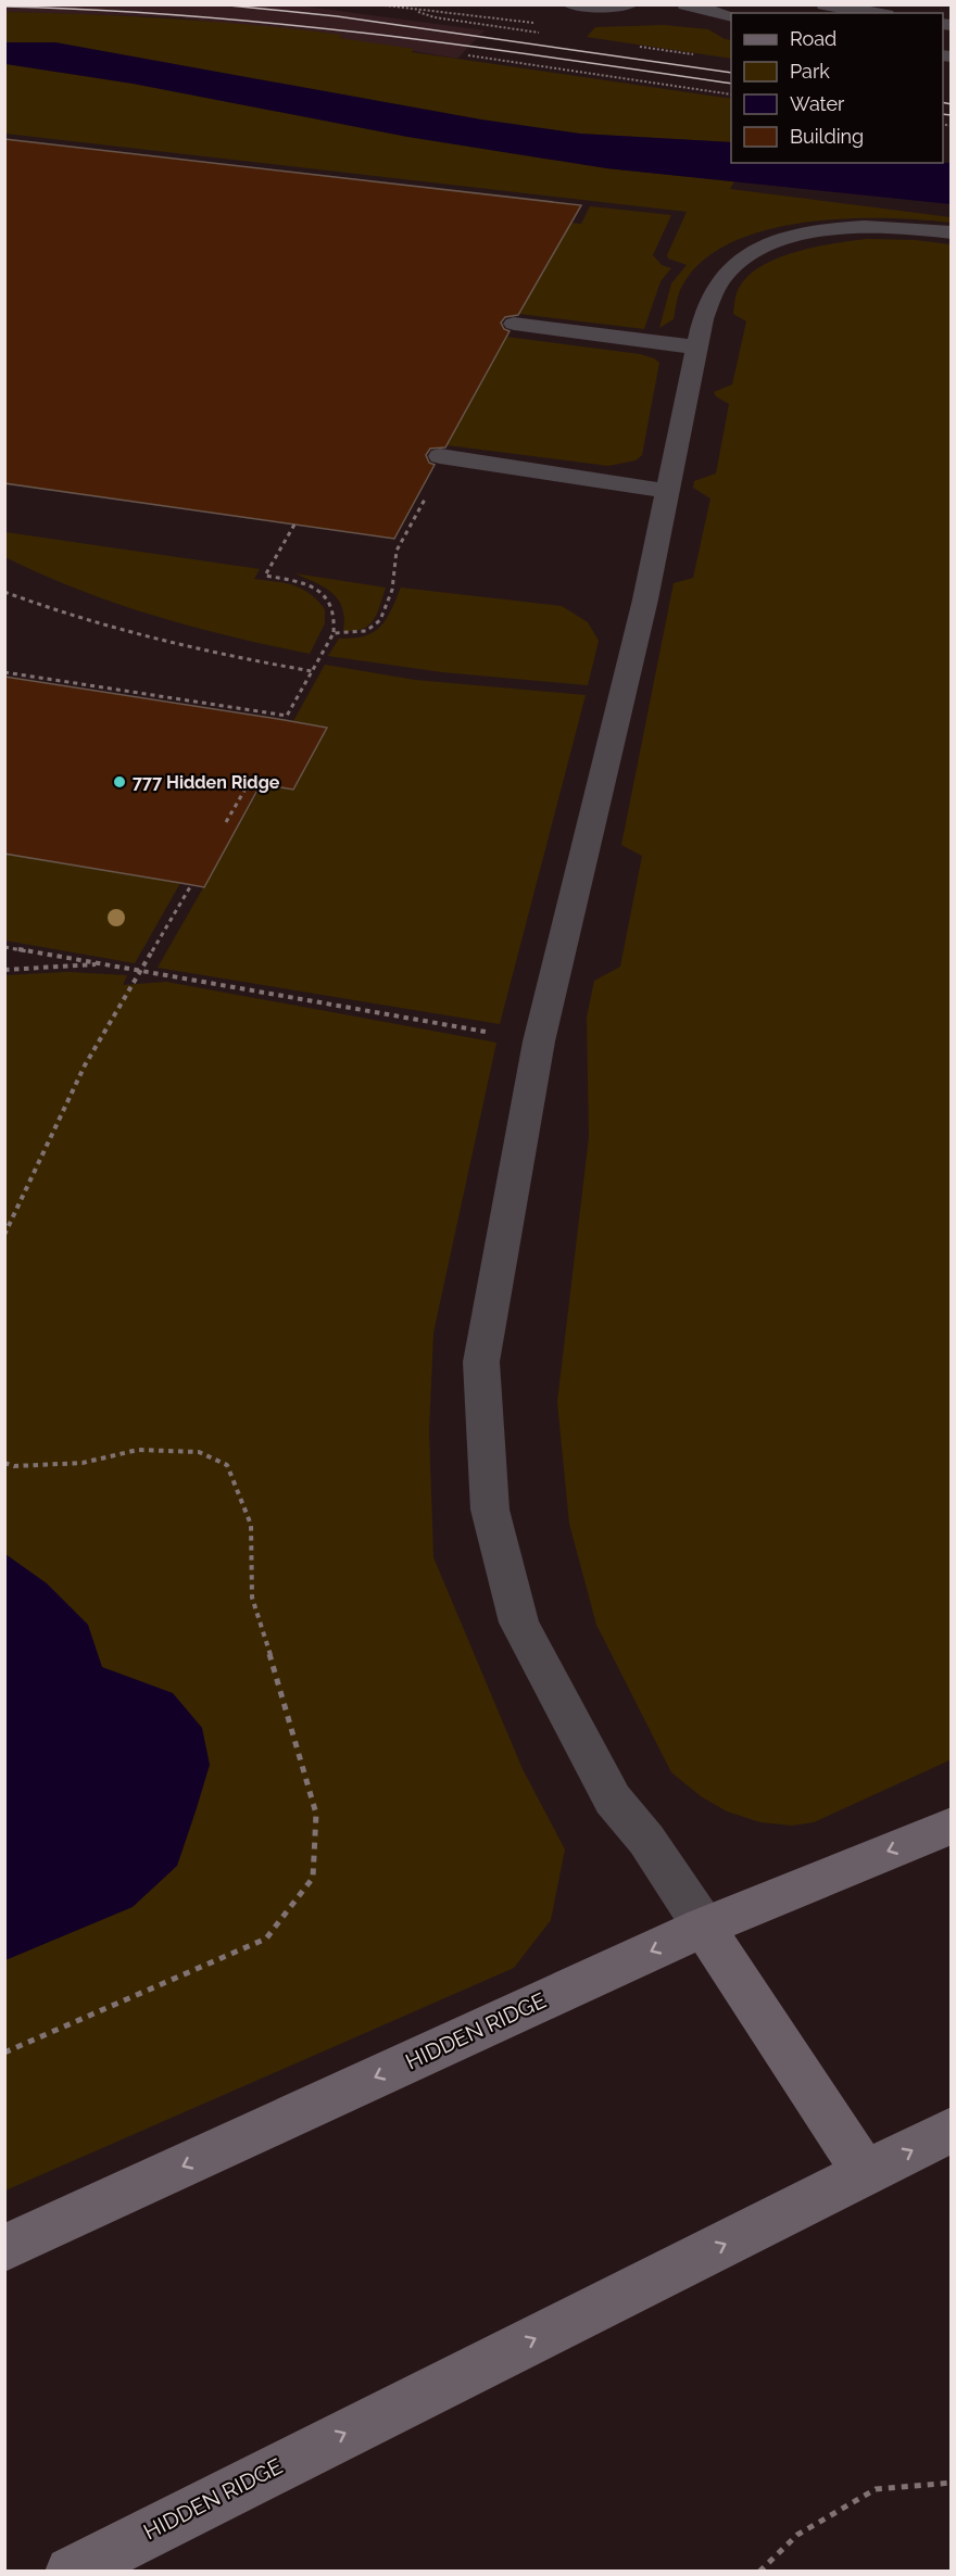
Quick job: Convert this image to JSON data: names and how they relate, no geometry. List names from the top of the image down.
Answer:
{
  "streets": {
    "main road": ["HIDDEN RIDGE"]
  },
  "places": ["777 Hidden Ridge"],
  "legend": [
    "Road",
    "Park",
    "Water",
    "Building"
  ]
}
